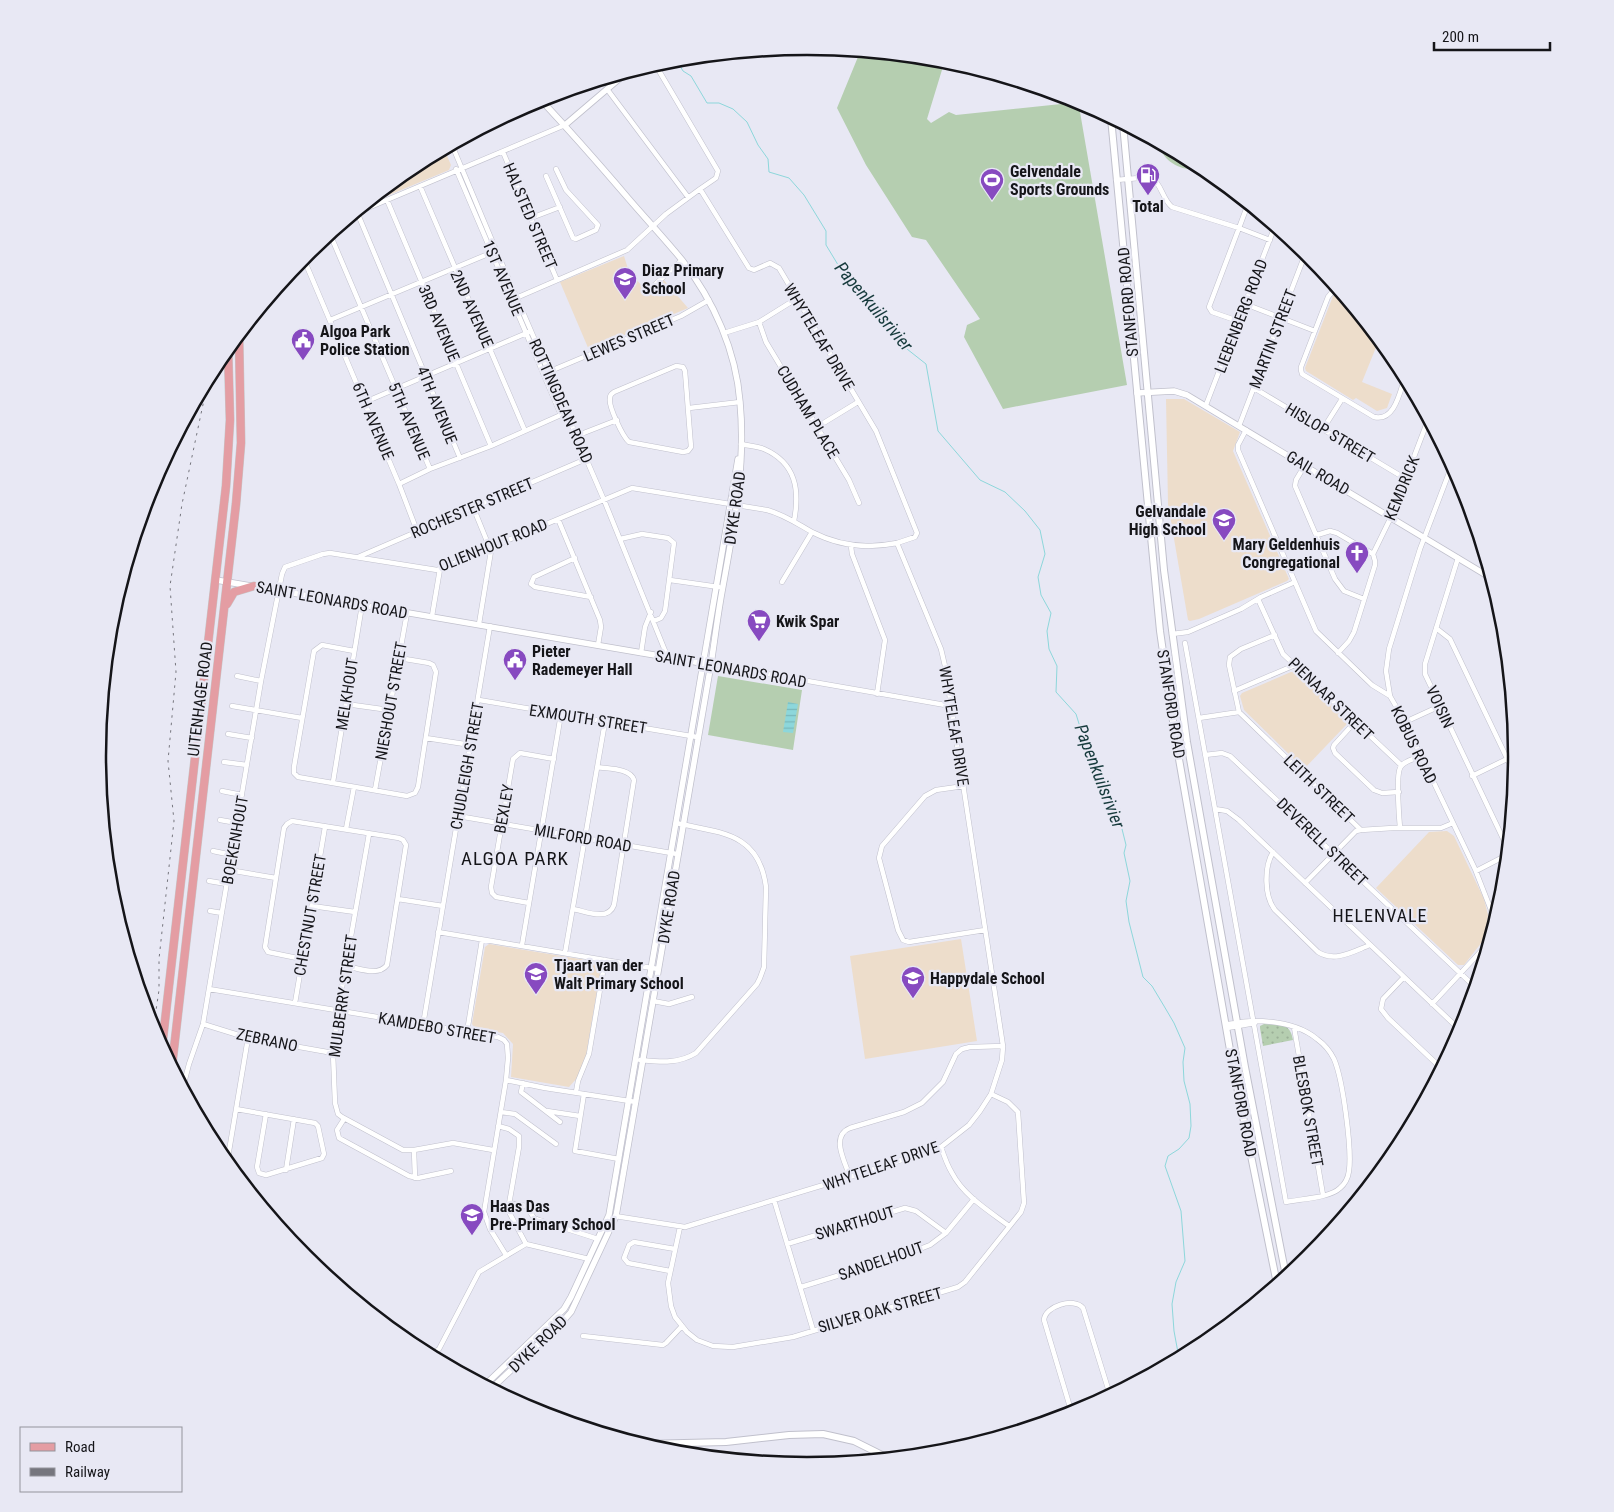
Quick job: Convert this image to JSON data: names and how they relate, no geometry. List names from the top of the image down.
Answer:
{
  "streets": {
    "main road": ["STANFORD ROAD", "UITENHAGE ROAD"],
    "street": [
      "HALSTED STREET",
      "1ST AVENUE",
      "2ND AVENUE",
      "LIEBENBERG ROAD",
      "3RD AVENUE",
      "WHYTELEAF DRIVE",
      "LEWES STREET",
      "MARTIN STREET",
      "ROTTINGDEAN ROAD",
      "4TH AVENUE",
      "CUDHAM PLACE",
      "6TH AVENUE",
      "5TH AVENUE",
      "HISLOP STREET",
      "GAIL ROAD",
      "KEMDRICK",
      "ROCHESTER STREET",
      "DYKE ROAD",
      "OLIENHOUT ROAD",
      "SAINT LEONARDS ROAD",
      "MELKHOUT",
      "PIENAAR STREET",
      "NIESHOUT STREET",
      "VOISIN",
      "EXMOUTH STREET",
      "KOBUS ROAD",
      "CHUDLEIGH STREET",
      "LEITH STREET",
      "BEXLEY",
      "MILFORD ROAD",
      "BOEKENHOUT",
      "DEVERELL STREET",
      "CHESTNUT STREET",
      "MULBERRY STREET",
      "KAMDEBO STREET",
      "ZEBRANO",
      "BLESBOK STREET",
      "SWARTHOUT",
      "SANDELHOUT",
      "SILVER OAK STREET"
    ]
  },
  "crossings": [
    ["1ST AVENUE", "ROTTINGDEAN ROAD"],
    ["STANFORD ROAD", "GAIL ROAD"],
    ["STANFORD ROAD", "DEVERELL STREET"],
    ["STANFORD ROAD", "BLESBOK STREET"],
    ["LIEBENBERG ROAD", "GAIL ROAD"],
    ["WHYTELEAF DRIVE", "DYKE ROAD"],
    ["WHYTELEAF DRIVE", "OLIENHOUT ROAD"],
    ["WHYTELEAF DRIVE", "SAINT LEONARDS ROAD"],
    ["WHYTELEAF DRIVE", "SILVER OAK STREET"],
    ["LEWES STREET", "ROTTINGDEAN ROAD"],
    ["LEWES STREET", "DYKE ROAD"],
    ["MARTIN STREET", "HISLOP STREET"],
    ["MARTIN STREET", "GAIL ROAD"],
    ["ROTTINGDEAN ROAD", "ROCHESTER STREET"],
    ["ROTTINGDEAN ROAD", "OLIENHOUT ROAD"],
    ["ROTTINGDEAN ROAD", "SAINT LEONARDS ROAD"],
    ["6TH AVENUE", "ROCHESTER STREET"],
    ["HISLOP STREET", "KEMDRICK"],
    ["GAIL ROAD", "KEMDRICK"],
    ["GAIL ROAD", "VOISIN"],
    ["GAIL ROAD", "KOBUS ROAD"],
    ["ROCHESTER STREET", "OLIENHOUT ROAD"],
    ["DYKE ROAD", "OLIENHOUT ROAD"],
    ["DYKE ROAD", "SAINT LEONARDS ROAD"],
    ["DYKE ROAD", "EXMOUTH STREET"],
    ["DYKE ROAD", "MILFORD ROAD"],
    ["OLIENHOUT ROAD", "SAINT LEONARDS ROAD"],
    ["OLIENHOUT ROAD", "BOEKENHOUT"],
    ["SAINT LEONARDS ROAD", "MELKHOUT"],
    ["SAINT LEONARDS ROAD", "UITENHAGE ROAD"],
    ["SAINT LEONARDS ROAD", "NIESHOUT STREET"],
    ["SAINT LEONARDS ROAD", "CHUDLEIGH STREET"],
    ["SAINT LEONARDS ROAD", "BOEKENHOUT"],
    ["EXMOUTH STREET", "CHUDLEIGH STREET"],
    ["KOBUS ROAD", "LEITH STREET"],
    ["KOBUS ROAD", "DEVERELL STREET"],
    ["CHUDLEIGH STREET", "MILFORD ROAD"],
    ["CHUDLEIGH STREET", "KAMDEBO STREET"],
    ["BEXLEY", "MILFORD ROAD"],
    ["BOEKENHOUT", "KAMDEBO STREET"],
    ["BOEKENHOUT", "ZEBRANO"],
    ["CHESTNUT STREET", "KAMDEBO STREET"],
    ["MULBERRY STREET", "KAMDEBO STREET"],
    ["MULBERRY STREET", "ZEBRANO"],
    ["SWARTHOUT", "SANDELHOUT"]
  ],
  "districts": ["ALGOA PARK", "HELENVALE"],
  "water": ["Papenkuilsrivier"],
  "places": {
    "fuel station": ["Total"],
    "sports": ["Gelvendale Sports Grounds"],
    "school or university": [
      "Diaz Primary School",
      "Gelvandale High School",
      "Tjaart van der Walt Primary School",
      "Happydale School",
      "Haas Das Pre-Primary School"
    ],
    "public building": ["Algoa Park Police Station", "Pieter Rademeyer Hall"],
    "church": ["Mary Geldenhuis Congregational"],
    "supermarket": ["Kwik Spar"]
  },
  "legend": ["Road", "Railway"],
  "scale_bar": "200 m"
}
